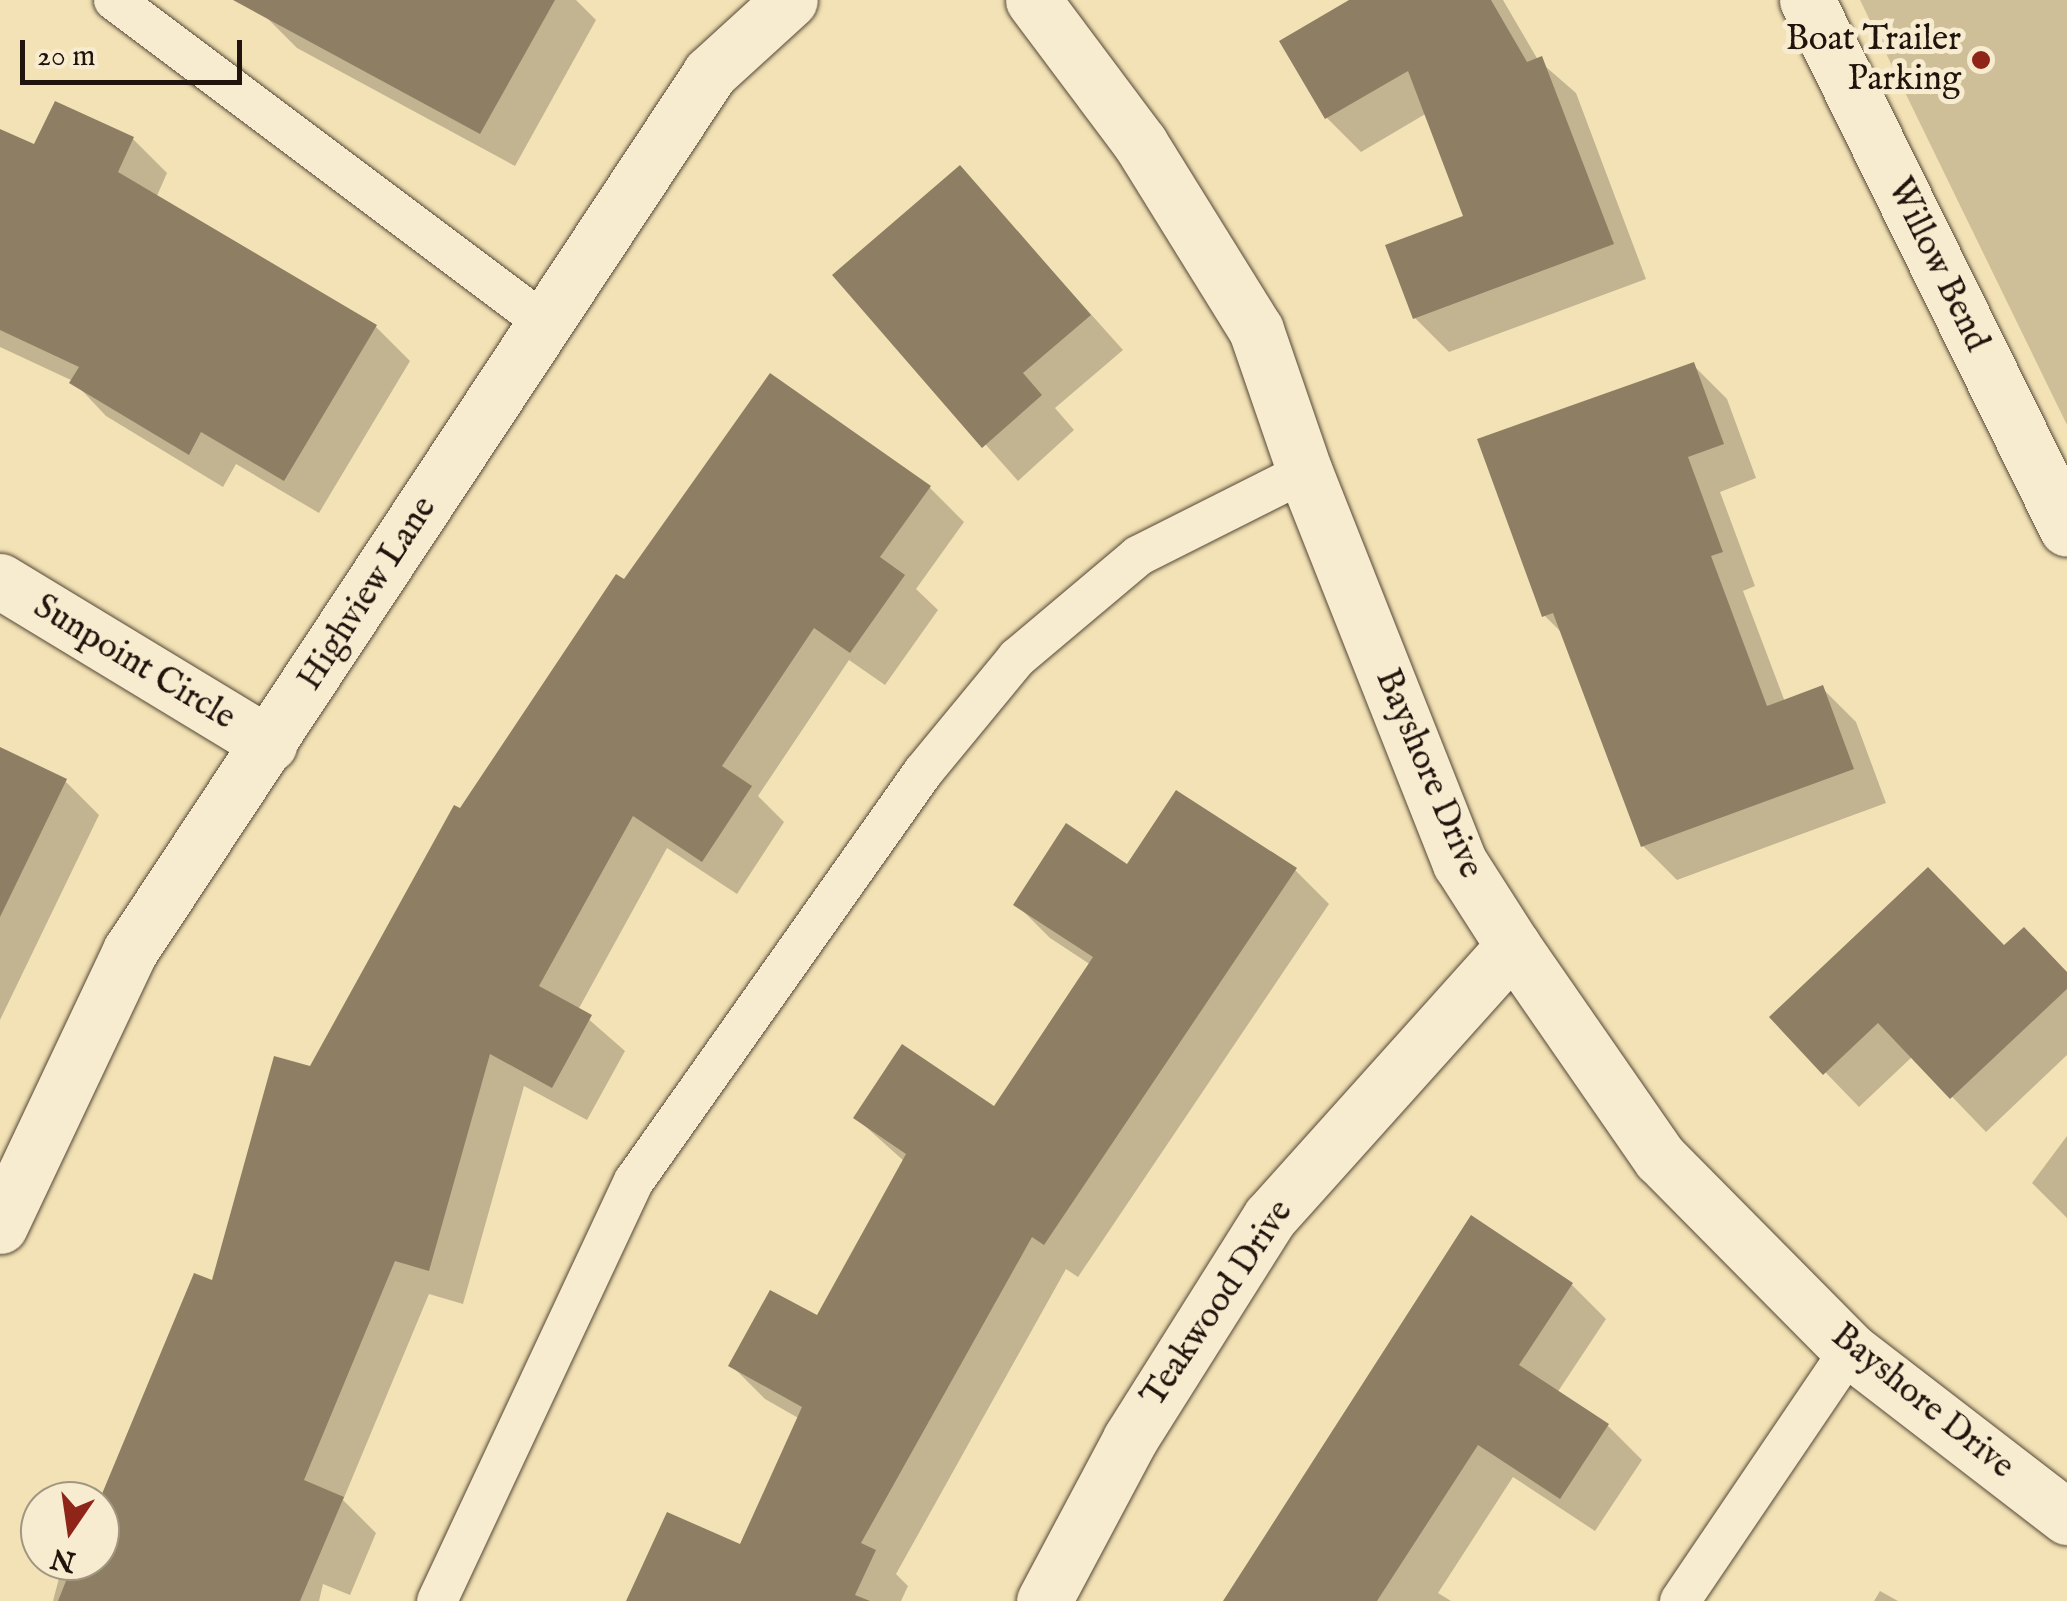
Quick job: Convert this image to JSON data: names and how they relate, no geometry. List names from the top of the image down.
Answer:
{
  "streets": {
    "street": [
      "Willow Bend",
      "Highview Lane",
      "Sunpoint Circle",
      "Bayshore Drive",
      "Teakwood Drive"
    ]
  },
  "crossings": [
    ["Highview Lane", "Sunpoint Circle"],
    ["Bayshore Drive", "Teakwood Drive"]
  ],
  "places": ["Boat Trailer Parking"],
  "scale_bar": "20 m",
  "north": "bottom"
}
